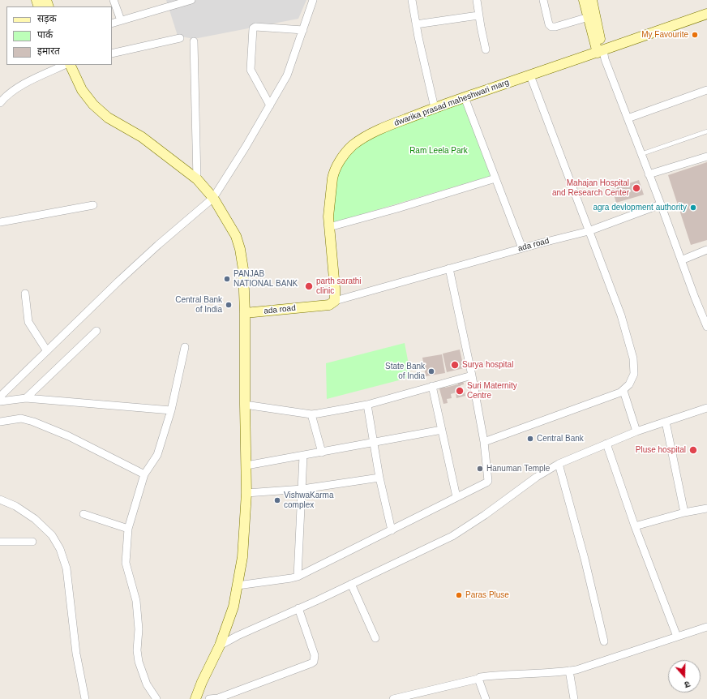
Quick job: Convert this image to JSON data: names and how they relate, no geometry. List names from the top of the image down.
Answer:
{
  "streets": {
    "main road": ["dwarika prasad maheshwari marg", "ada road"]
  },
  "crossings": [
    ["dwarika prasad maheshwari marg", "ada road"]
  ],
  "parks": ["Ram Leela Park"],
  "places": [
    "My Favourite",
    "Mahajan Hospital and Research Center",
    "agra devlopment authority",
    "PANJAB NATIONAL BANK",
    "parth sarathi clinic",
    "Central Bank of India",
    "Surya hospital",
    "State Bank of India",
    "Suri Maternity Centre",
    "Central Bank",
    "Pluse hospital",
    "Hanuman Temple",
    "VishwaKarma complex",
    "Paras Pluse"
  ],
  "legend": ["सड़क", "पार्क", "इमारत"],
  "north": "bottom"
}
